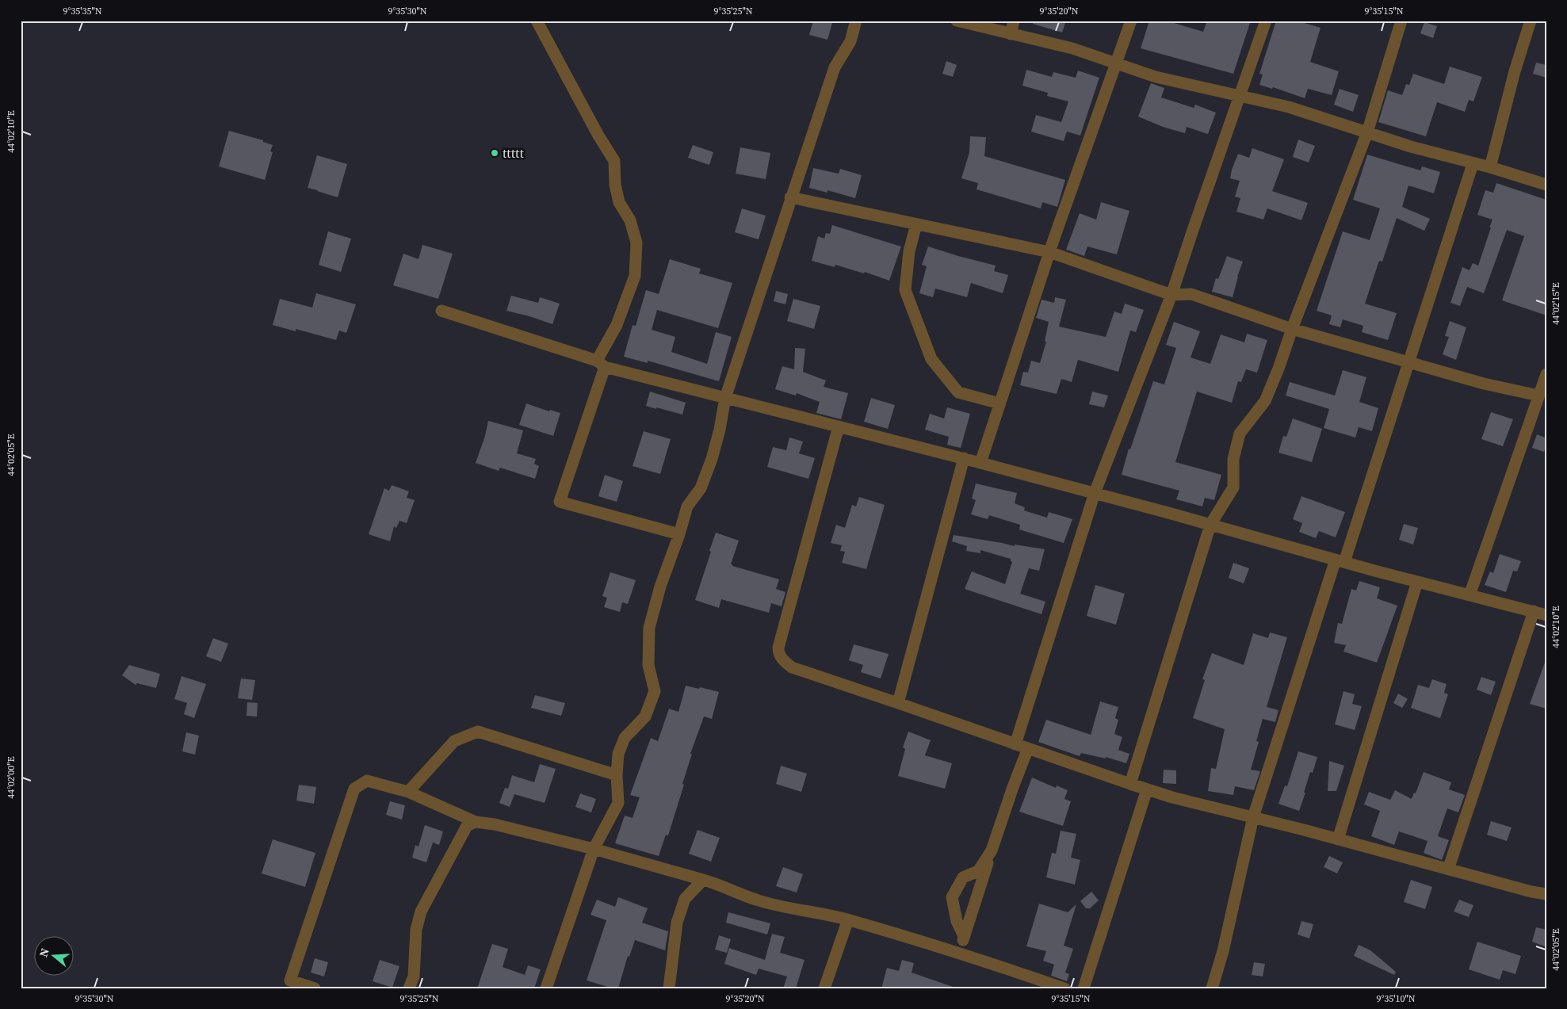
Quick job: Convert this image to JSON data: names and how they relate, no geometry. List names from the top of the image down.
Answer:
{
  "places": ["ttttt"],
  "north": "left",
  "coordinates": [
    "9°35'35\"N",
    "9°35'30\"N",
    "9°35'25\"N",
    "9°35'20\"N",
    "9°35'15\"N",
    "44°02'10\"E",
    "44°02'15\"E",
    "44°02'05\"E",
    "44°02'00\"E",
    "9°35'10\"N"
  ]
}
